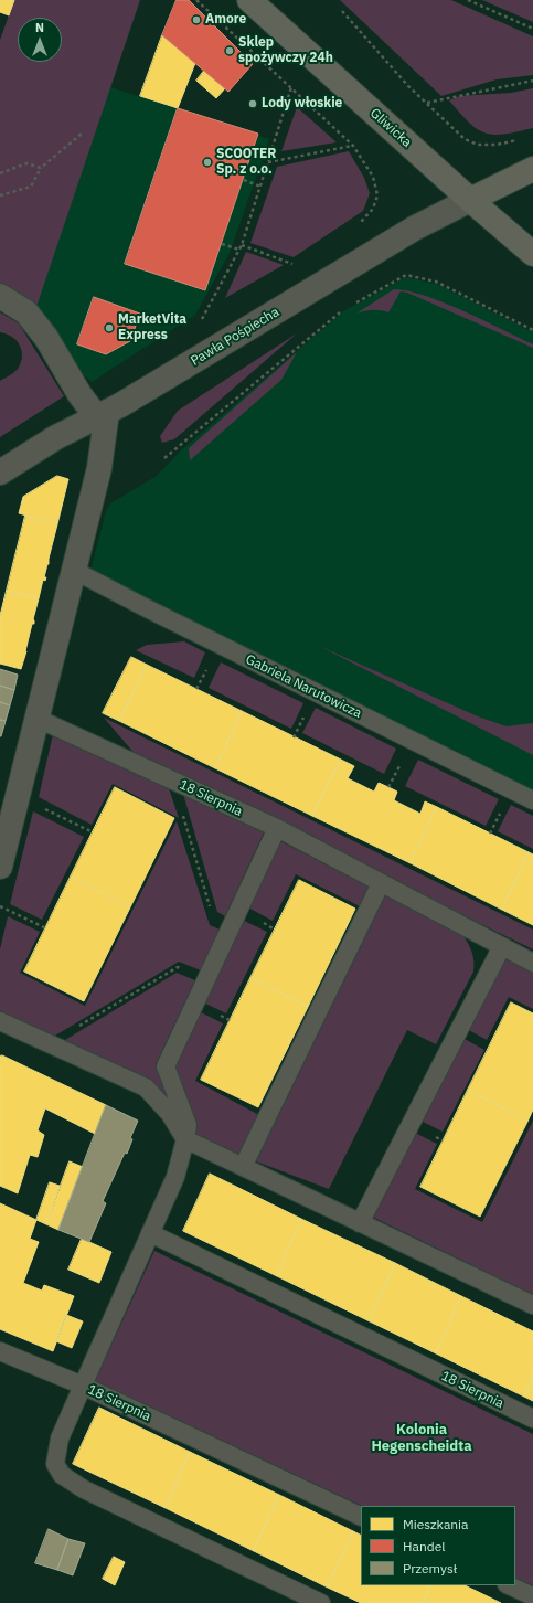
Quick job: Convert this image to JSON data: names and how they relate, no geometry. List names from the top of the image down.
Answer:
{
  "streets": {
    "street": ["Gliwicka", "Pawła Pośpiecha"],
    "lane": ["Gabriela Narutowicza", "18 Sierpnia"]
  },
  "crossings": [
    ["Gliwicka", "Pawła Pośpiecha"]
  ],
  "districts": ["Kolonia Hegenscheidta"],
  "places": [
    "Amore",
    "Sklep spożywczy 24h",
    "Lody włoskie",
    "SCOOTER Sp. z o.o.",
    "MarketVita Express"
  ],
  "legend": ["Mieszkania", "Handel", "Przemysł"],
  "north": "top"
}
